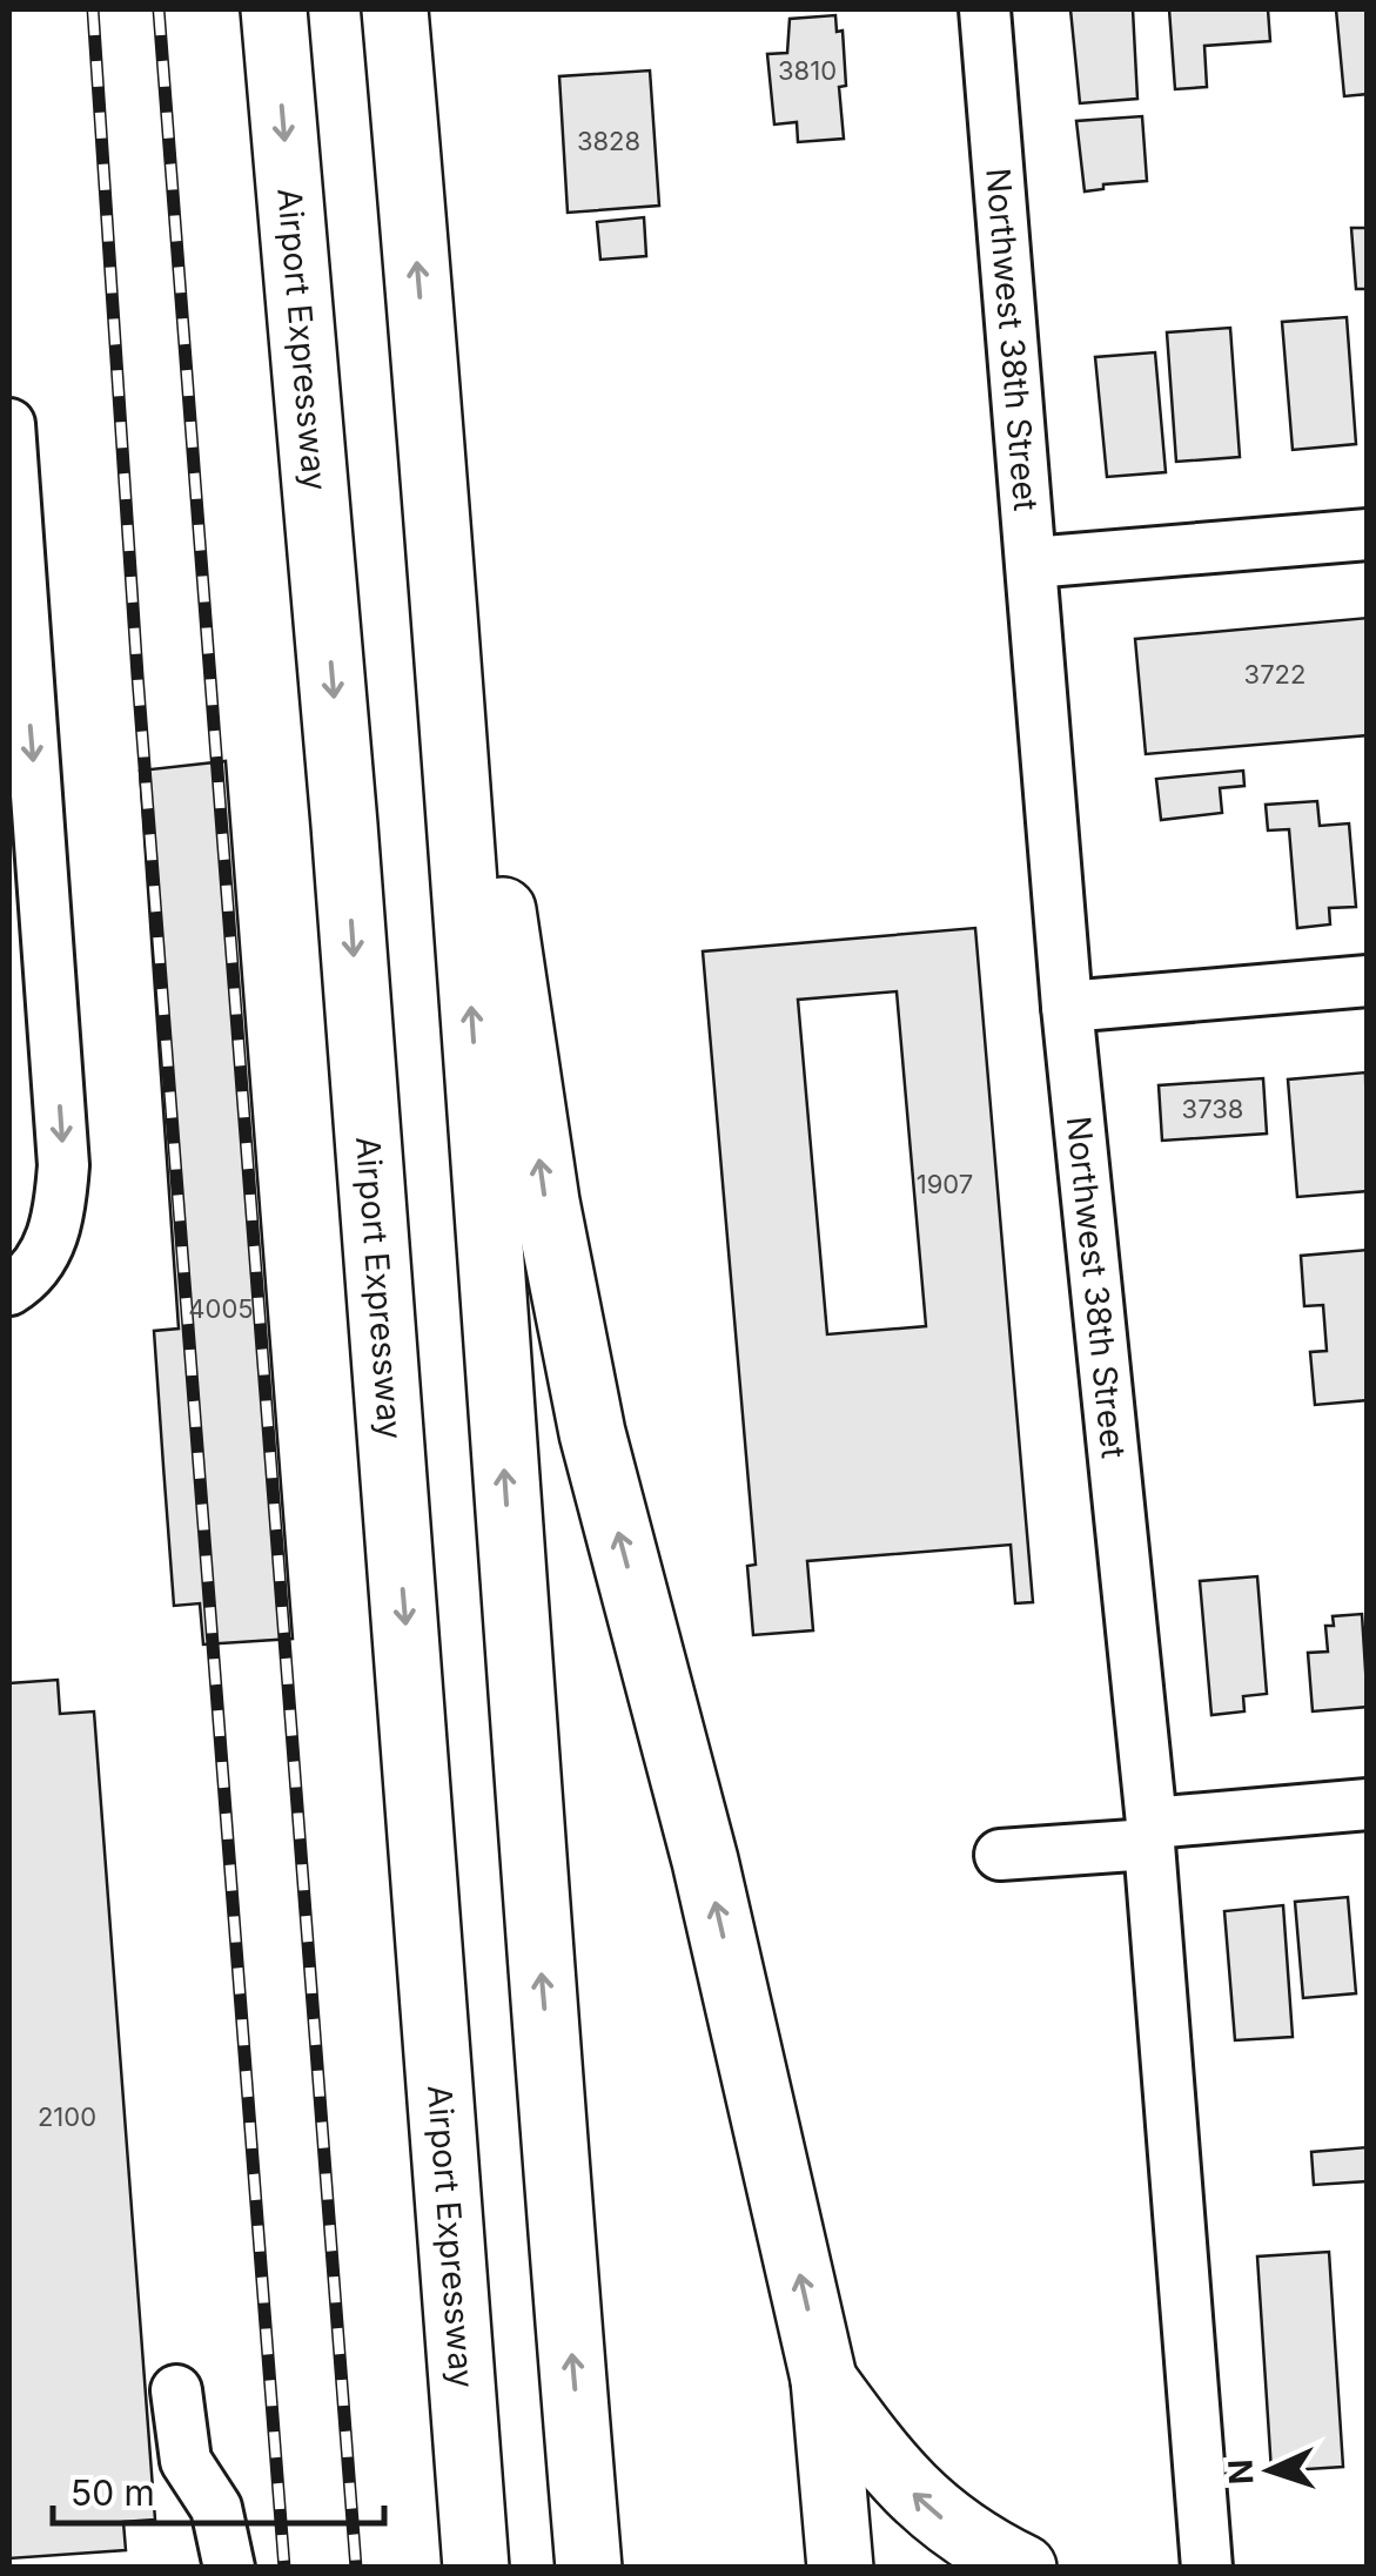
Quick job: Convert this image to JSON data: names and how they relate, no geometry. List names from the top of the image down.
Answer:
{
  "streets": {
    "highway": ["Airport Expressway"],
    "street": ["Northwest 38th Street"]
  },
  "house_numbers": [
    "3810",
    "3828",
    "3722",
    "3738",
    "1907",
    "4005",
    "2100"
  ],
  "scale_bar": "50 m",
  "north": "left"
}
